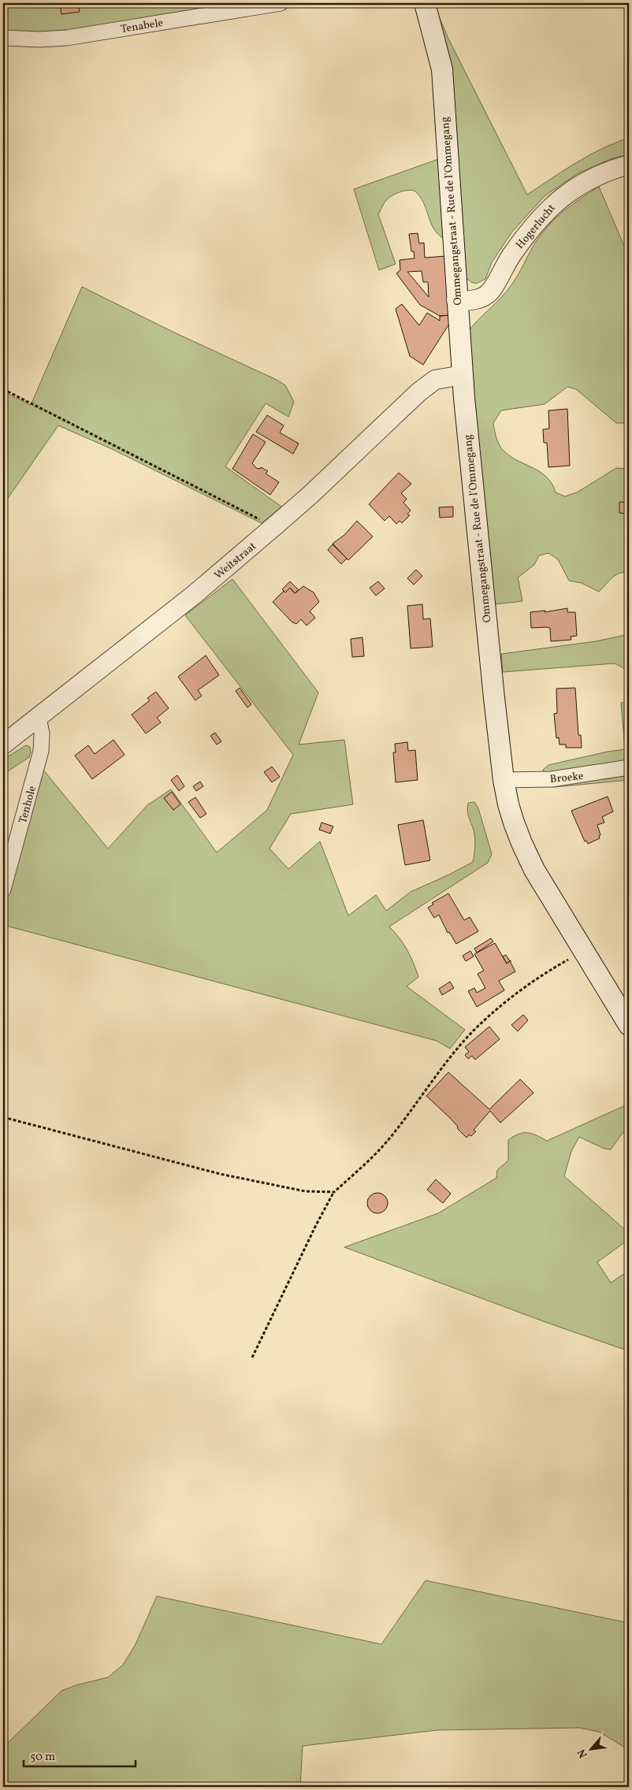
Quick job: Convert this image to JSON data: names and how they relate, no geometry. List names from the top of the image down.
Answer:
{
  "streets": {
    "main road": ["Ommegangstraat - Rue de l'Ommegang"],
    "street": [
      "Tenabele",
      "Hogerlucht",
      "Weitstraat",
      "Broeke",
      "Tenhole"
    ]
  },
  "crossings": [
    ["Ommegangstraat - Rue de l'Ommegang", "Hogerlucht"],
    ["Ommegangstraat - Rue de l'Ommegang", "Weitstraat"],
    ["Ommegangstraat - Rue de l'Ommegang", "Broeke"],
    ["Weitstraat", "Tenhole"]
  ],
  "scale_bar": "50 m",
  "north": "bottom left"
}
